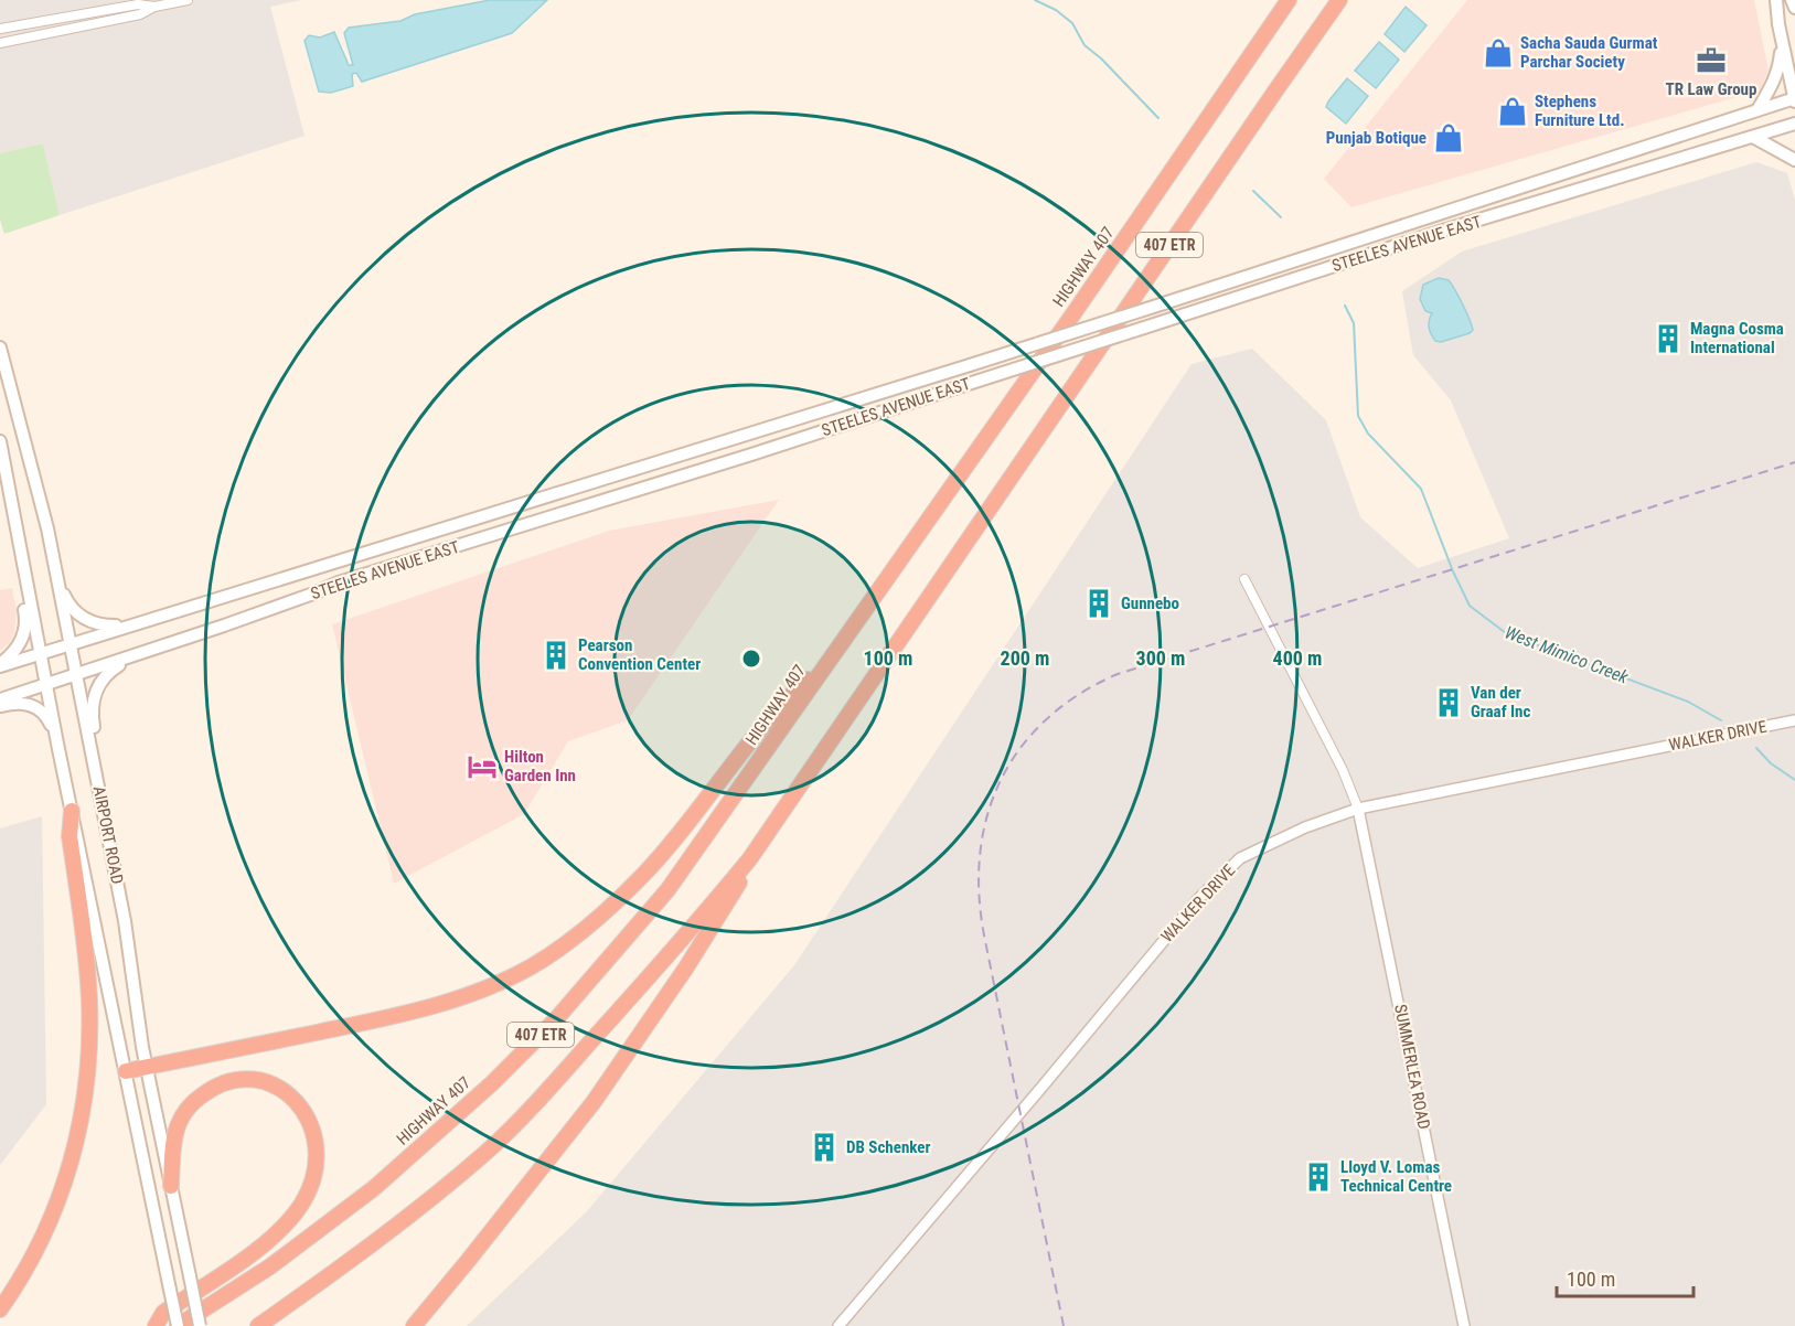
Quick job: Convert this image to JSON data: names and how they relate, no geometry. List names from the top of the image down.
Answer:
{
  "streets": {
    "highway": ["407 ETR", "HIGHWAY 407"],
    "main road": ["STEELES AVENUE EAST", "AIRPORT ROAD"],
    "street": ["WALKER DRIVE", "SUMMERLEA ROAD"]
  },
  "crossings": [
    ["STEELES AVENUE EAST", "AIRPORT ROAD"],
    ["HIGHWAY 407", "AIRPORT ROAD"],
    ["WALKER DRIVE", "SUMMERLEA ROAD"]
  ],
  "water": ["West Mimico Creek"],
  "places": {
    "shop": ["Sacha Sauda Gurmat Parchar Society", "Stephens Furniture Ltd.", "Punjab Botique"],
    "office": ["TR Law Group"],
    "building": [
      "Magna Cosma International",
      "Gunnebo",
      "Pearson Convention Center",
      "Van der Graaf Inc",
      "DB Schenker",
      "Lloyd V. Lomas Technical Centre"
    ],
    "hotel": ["Hilton Garden Inn"]
  },
  "scale_bar": "100 m",
  "rings": [
    "100 m",
    "200 m",
    "300 m",
    "400 m"
  ]
}
